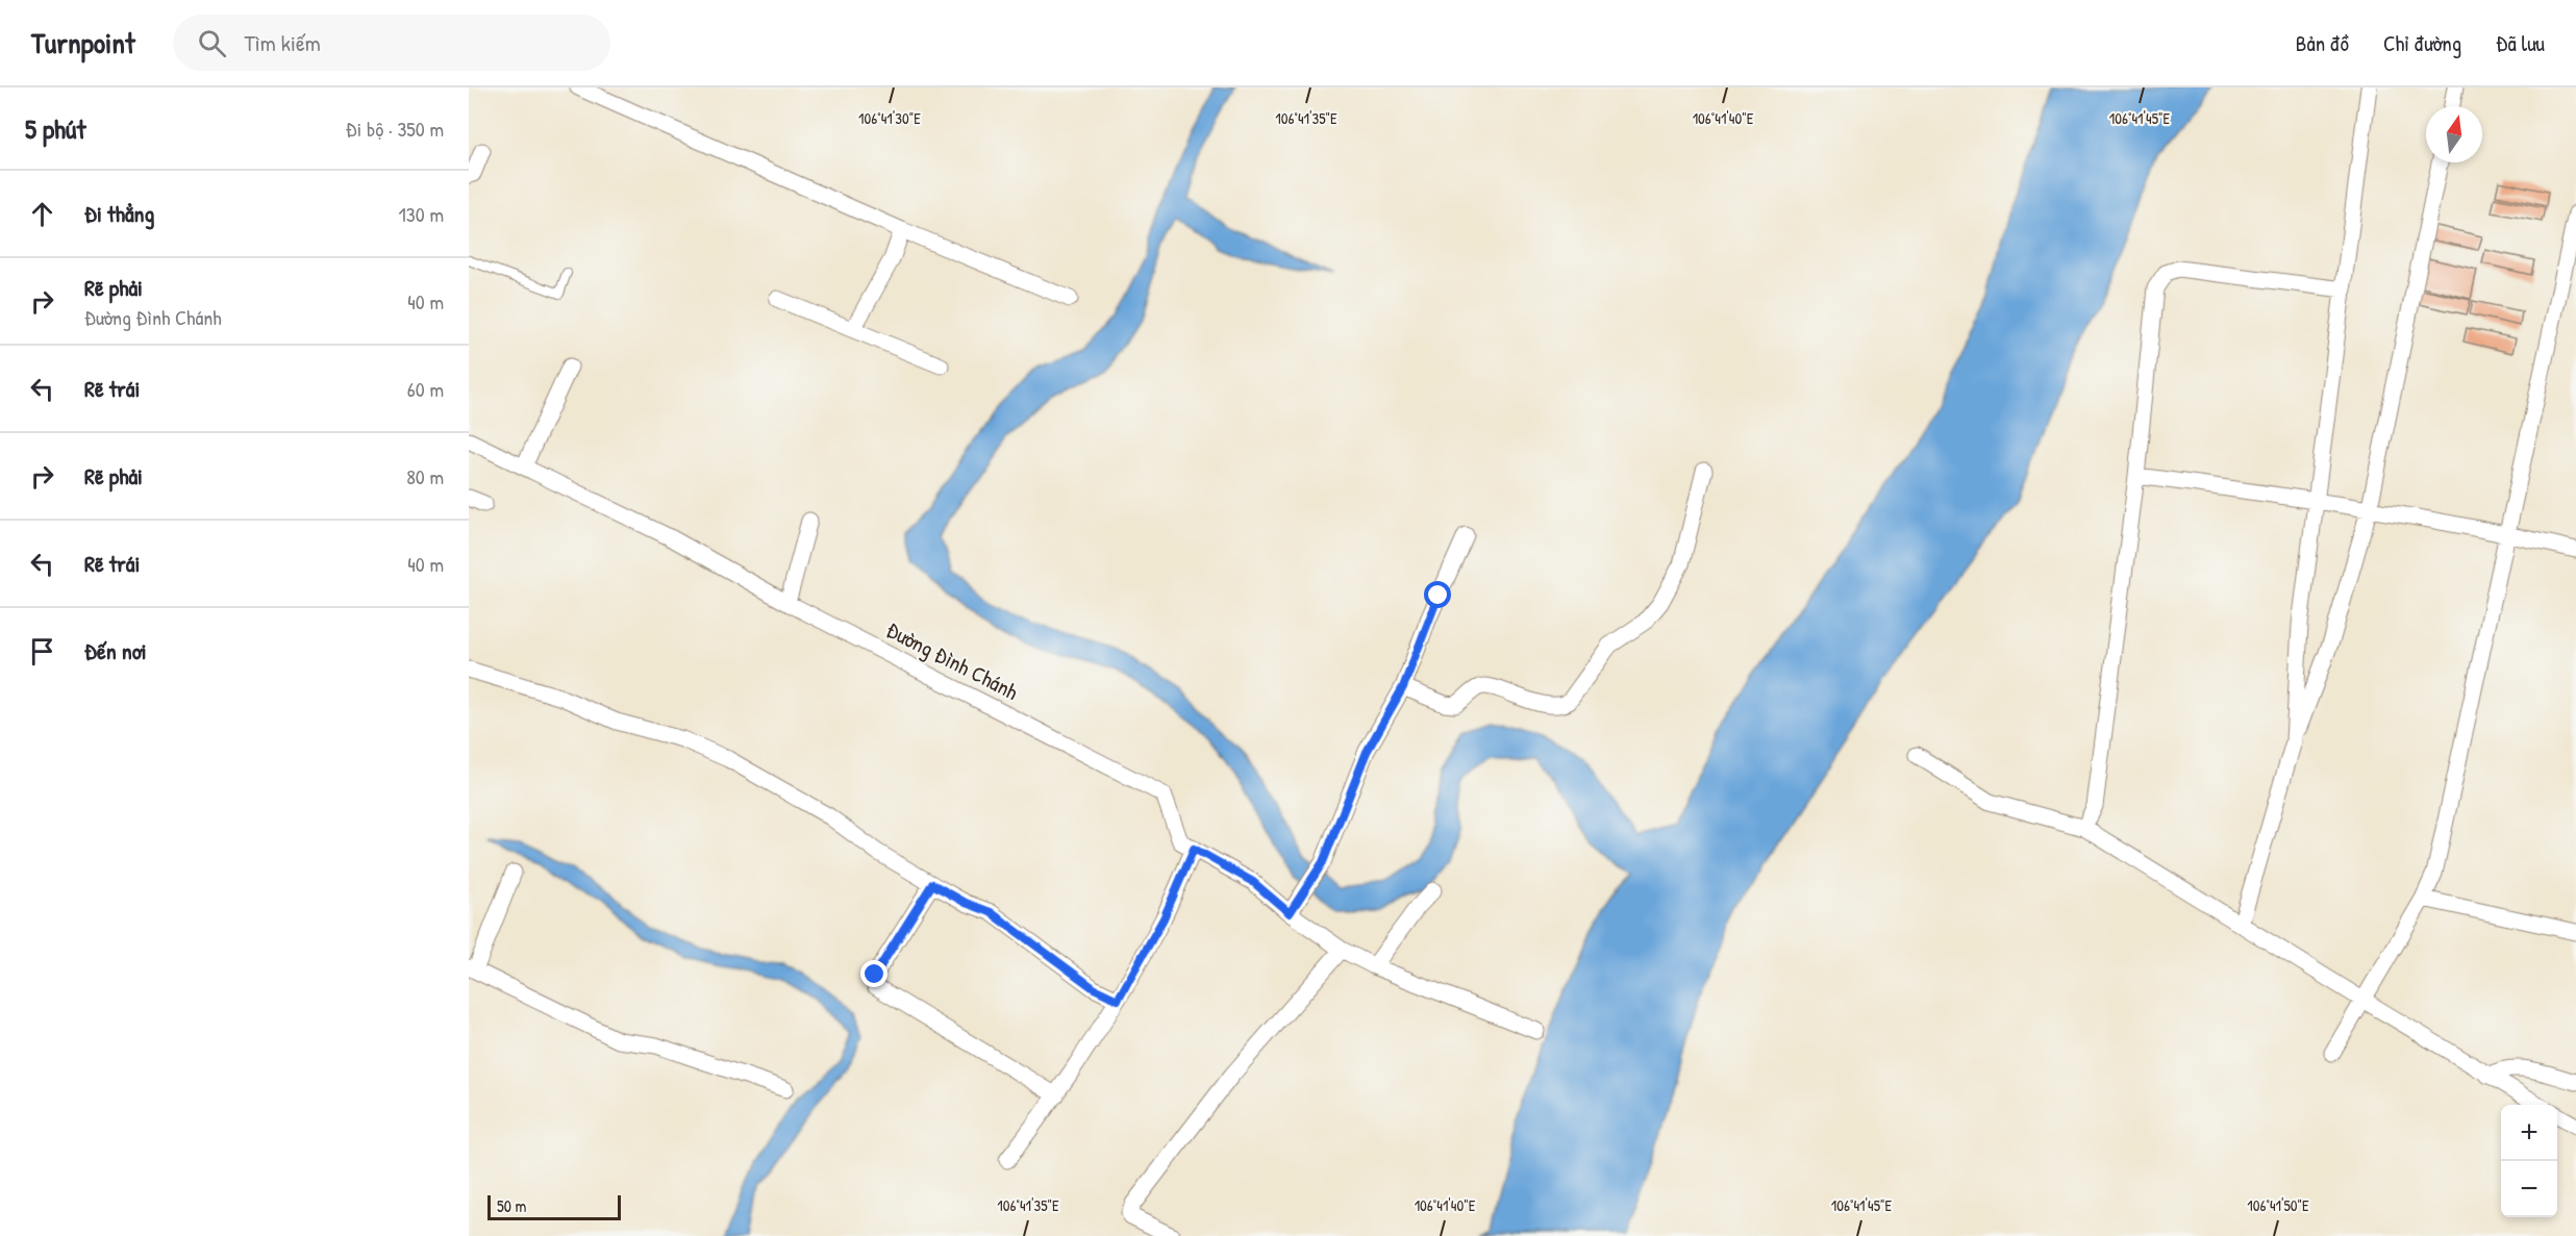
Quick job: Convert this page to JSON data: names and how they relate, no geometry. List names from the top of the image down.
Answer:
{
  "streets": {
    "street": ["Đường Đình Chánh"]
  },
  "scale_bar": "50 m",
  "north": "top",
  "page": {
    "header": "Turnpoint",
    "search": "Tìm kiếm",
    "nav": ["Bản đồ", "Chỉ đường", "Đã lưu"],
    "heading": ["5 phút", "Đi bộ · 350 m"],
    "list": [
      ["Đi thẳng", "130 m"],
      ["Rẽ phải", "Đường Đình Chánh", "40 m"],
      ["Rẽ trái", "60 m"],
      ["Rẽ phải", "80 m"],
      ["Rẽ trái", "40 m"],
      "Đến nơi"
    ],
    "map_buttons": ["+", "−"],
    "scale": "50 m"
  },
  "coordinates": [
    "106°41'30\"E",
    "106°41'35\"E",
    "106°41'40\"E",
    "106°41'45\"E",
    "106°41'50\"E"
  ]
}
